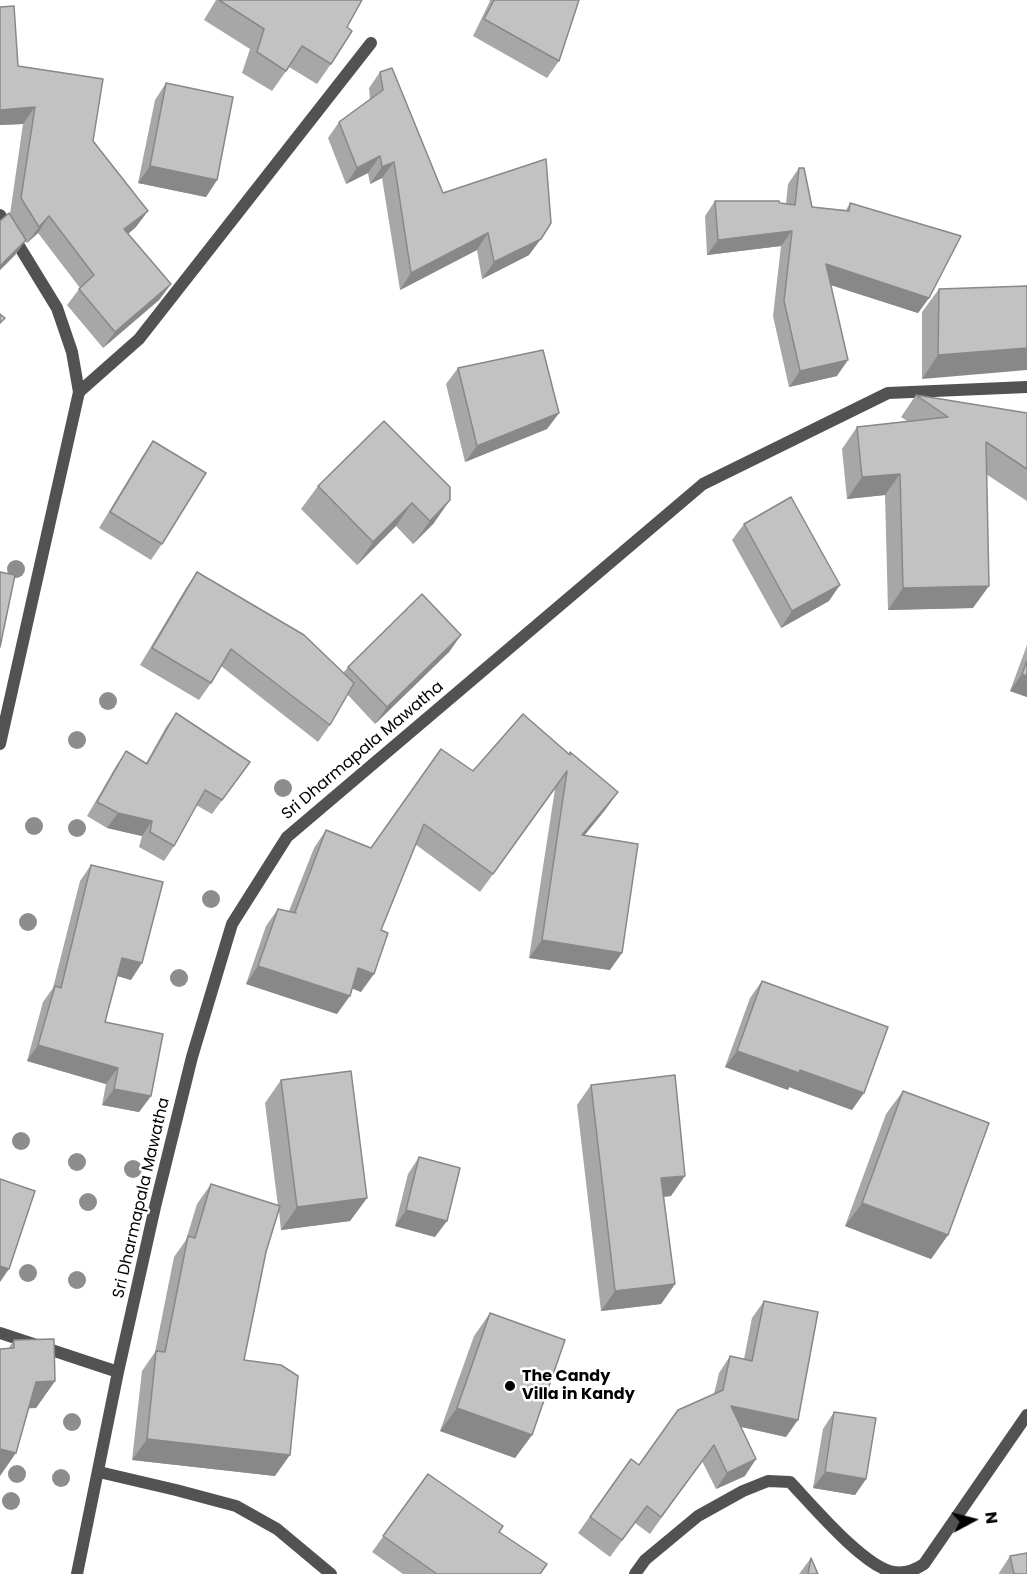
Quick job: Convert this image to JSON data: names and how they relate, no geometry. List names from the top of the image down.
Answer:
{
  "streets": {
    "street": ["Sri Dharmapala Mawatha"]
  },
  "places": ["The Candy Villa in Kandy"],
  "north": "right"
}
